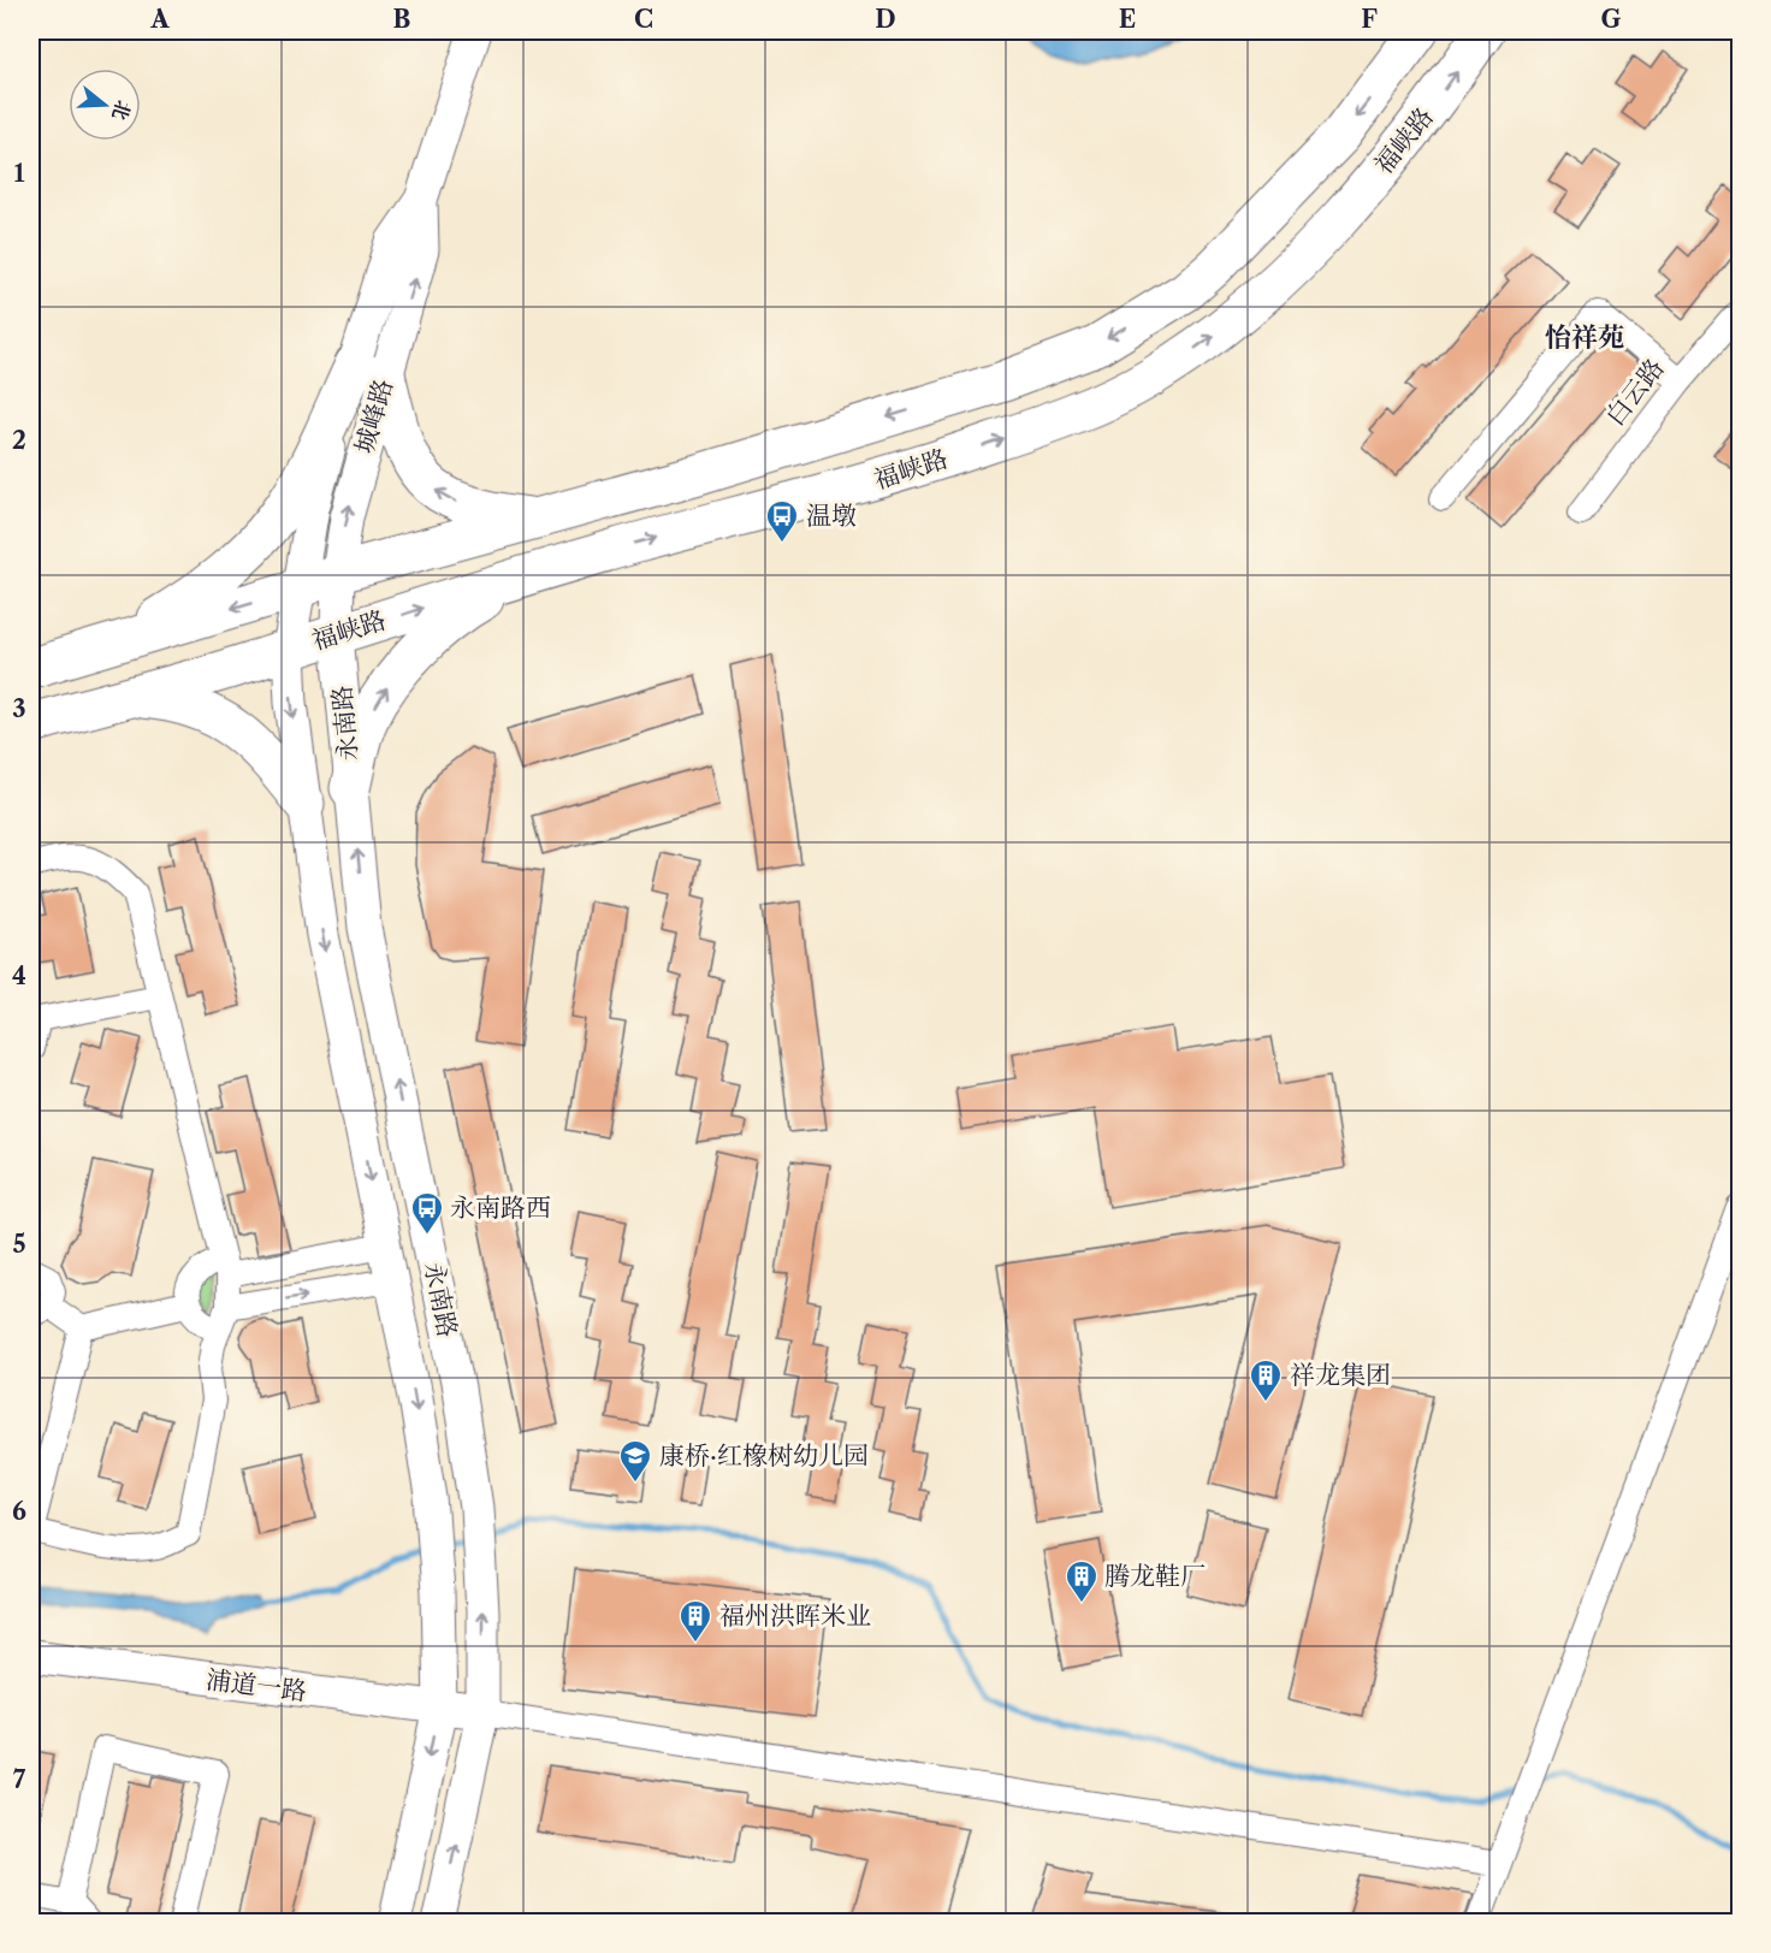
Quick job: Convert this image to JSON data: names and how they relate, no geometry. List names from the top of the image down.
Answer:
{
  "streets": {
    "highway": ["福峡路"],
    "main road": ["城峰路", "永南路", "浦道一路"],
    "street": ["白云路"]
  },
  "crossings": [
    ["福峡路", "城峰路"],
    ["福峡路", "永南路"],
    ["城峰路", "永南路"],
    ["城峰路", "浦道一路"],
    ["永南路", "浦道一路"]
  ],
  "one_way": ["城峰路", "永南路"],
  "districts": ["怡祥苑"],
  "places": {
    "bus stop": ["温墩", "永南路西"],
    "building": ["祥龙集团", "腾龙鞋厂", "福州洪晖米业"],
    "school or university": ["康桥·红橡树幼儿园"]
  },
  "north": "right",
  "grid": {
    "columns": [
      "A",
      "B",
      "C",
      "D",
      "E",
      "F",
      "G"
    ],
    "rows": [
      "1",
      "2",
      "3",
      "4",
      "5",
      "6",
      "7"
    ]
  }
}
